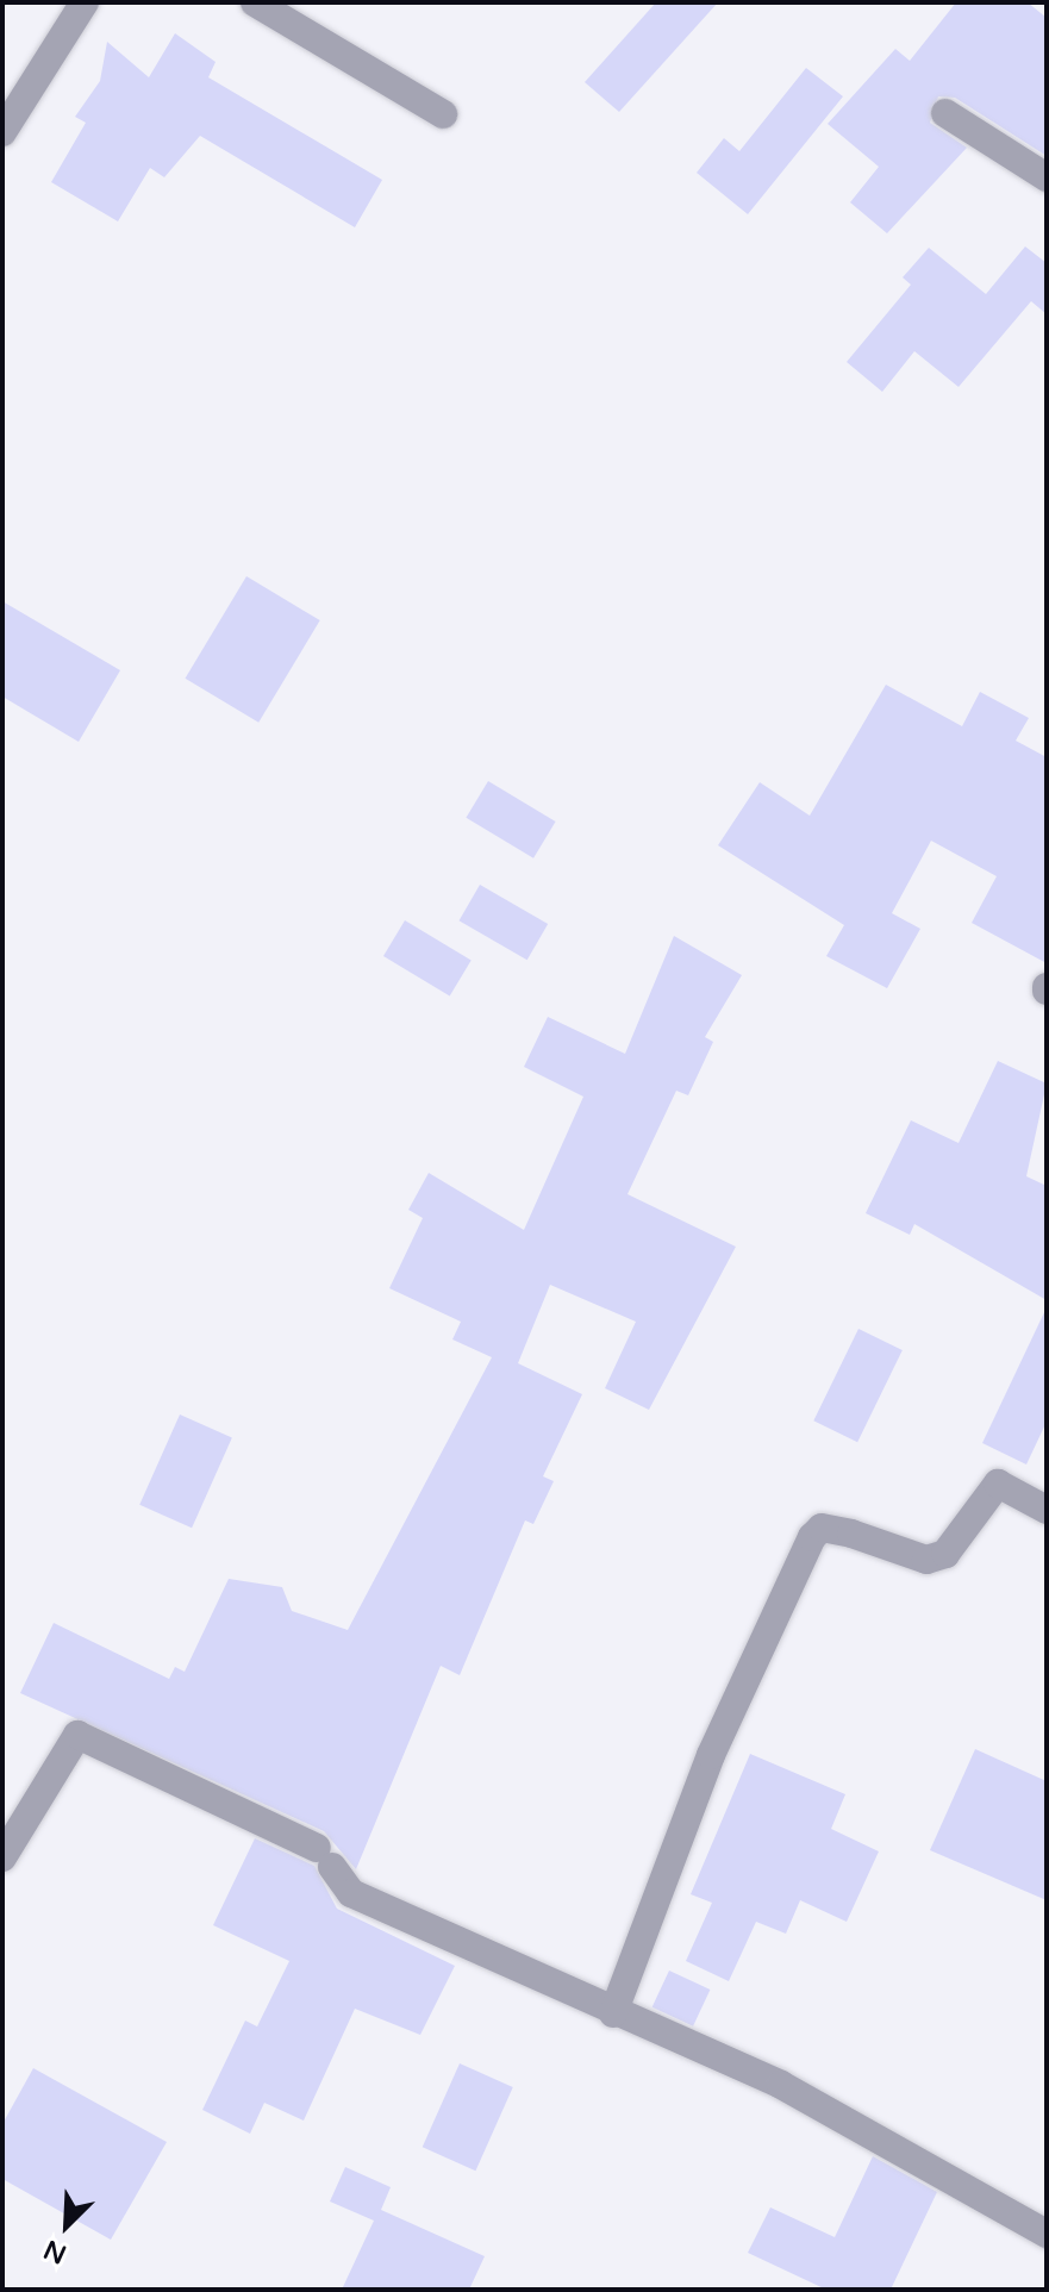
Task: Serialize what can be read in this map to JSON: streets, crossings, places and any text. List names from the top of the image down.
{
  "north": "bottom left"
}
